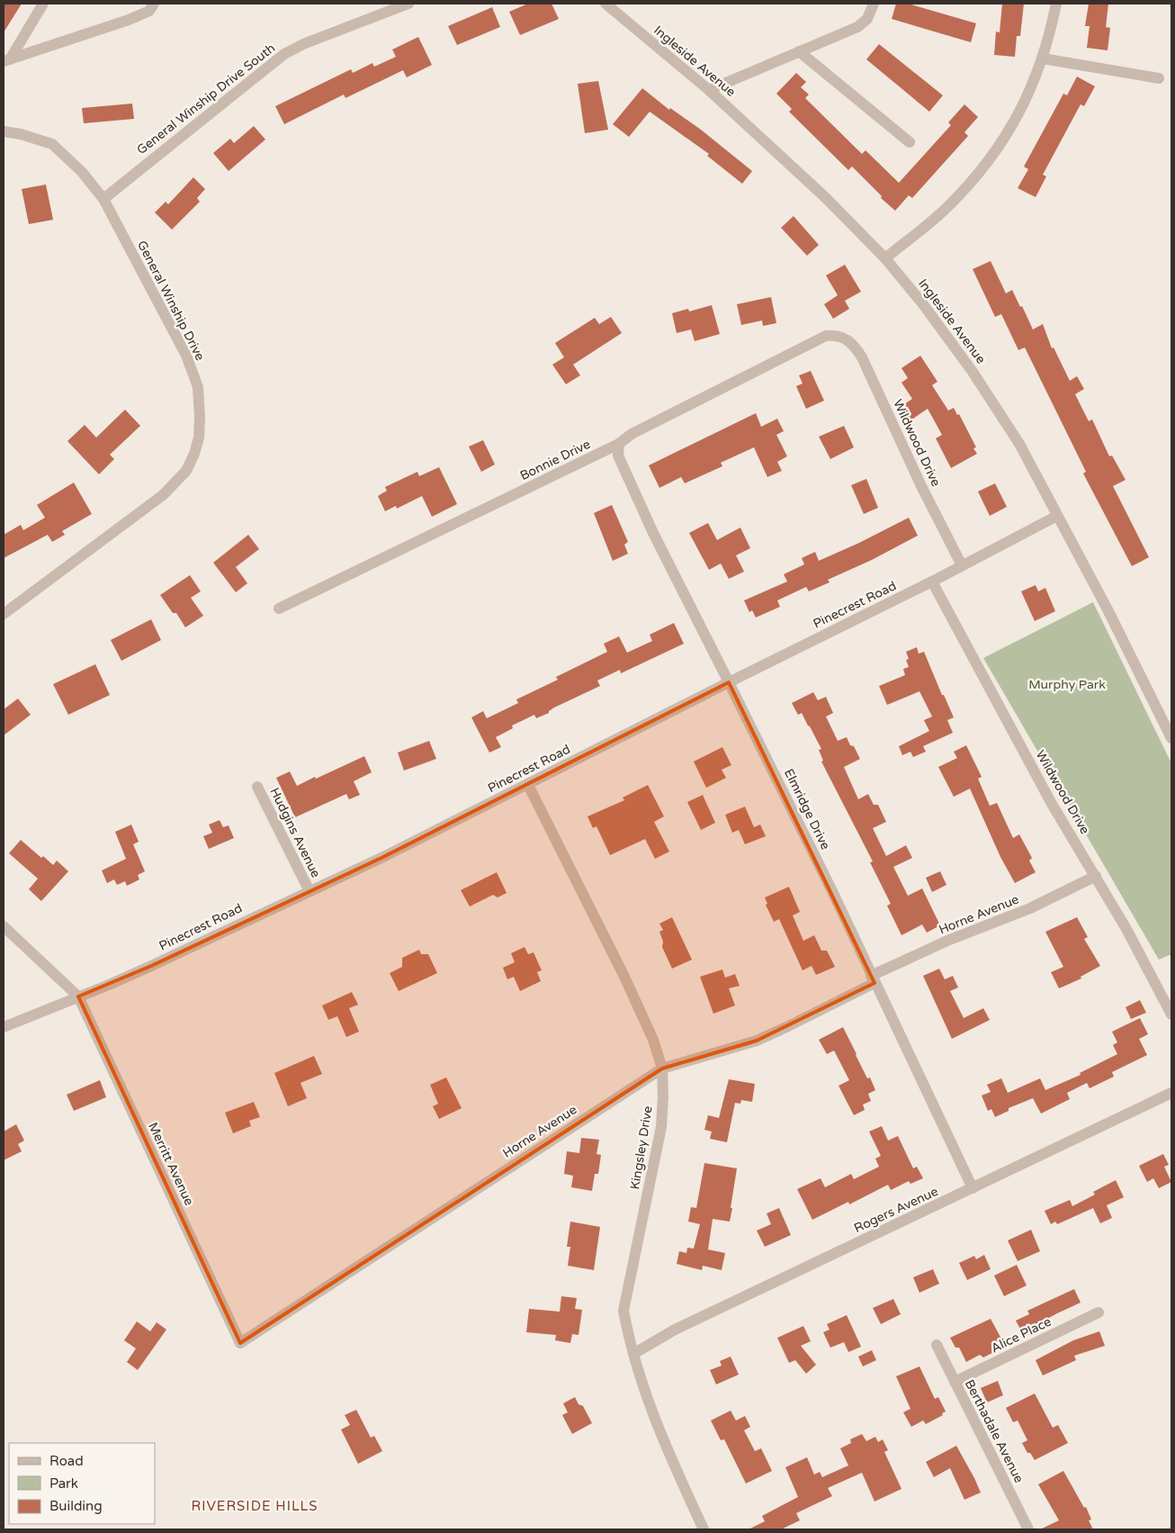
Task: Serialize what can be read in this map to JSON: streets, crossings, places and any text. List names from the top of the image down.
{
  "streets": {
    "street": [
      "Ingleside Avenue",
      "General Winship Drive South",
      "General Winship Drive",
      "Wildwood Drive",
      "Bonnie Drive",
      "Pinecrest Road",
      "Elmridge Drive",
      "Hudgins Avenue",
      "Horne Avenue",
      "Kingsley Drive",
      "Merritt Avenue",
      "Rogers Avenue",
      "Alice Place",
      "Berthadale Avenue"
    ]
  },
  "crossings": [
    ["Ingleside Avenue", "Pinecrest Road"],
    ["General Winship Drive South", "General Winship Drive"],
    ["Wildwood Drive", "Bonnie Drive"],
    ["Wildwood Drive", "Pinecrest Road"],
    ["Wildwood Drive", "Horne Avenue"],
    ["Bonnie Drive", "Elmridge Drive"],
    ["Pinecrest Road", "Elmridge Drive"],
    ["Pinecrest Road", "Hudgins Avenue"],
    ["Pinecrest Road", "Kingsley Drive"],
    ["Pinecrest Road", "Merritt Avenue"],
    ["Elmridge Drive", "Horne Avenue"],
    ["Elmridge Drive", "Rogers Avenue"],
    ["Horne Avenue", "Kingsley Drive"],
    ["Horne Avenue", "Merritt Avenue"],
    ["Kingsley Drive", "Rogers Avenue"],
    ["Alice Place", "Berthadale Avenue"]
  ],
  "districts": ["RIVERSIDE HILLS"],
  "parks": ["Murphy Park"],
  "legend": ["Road", "Park", "Building"]
}
